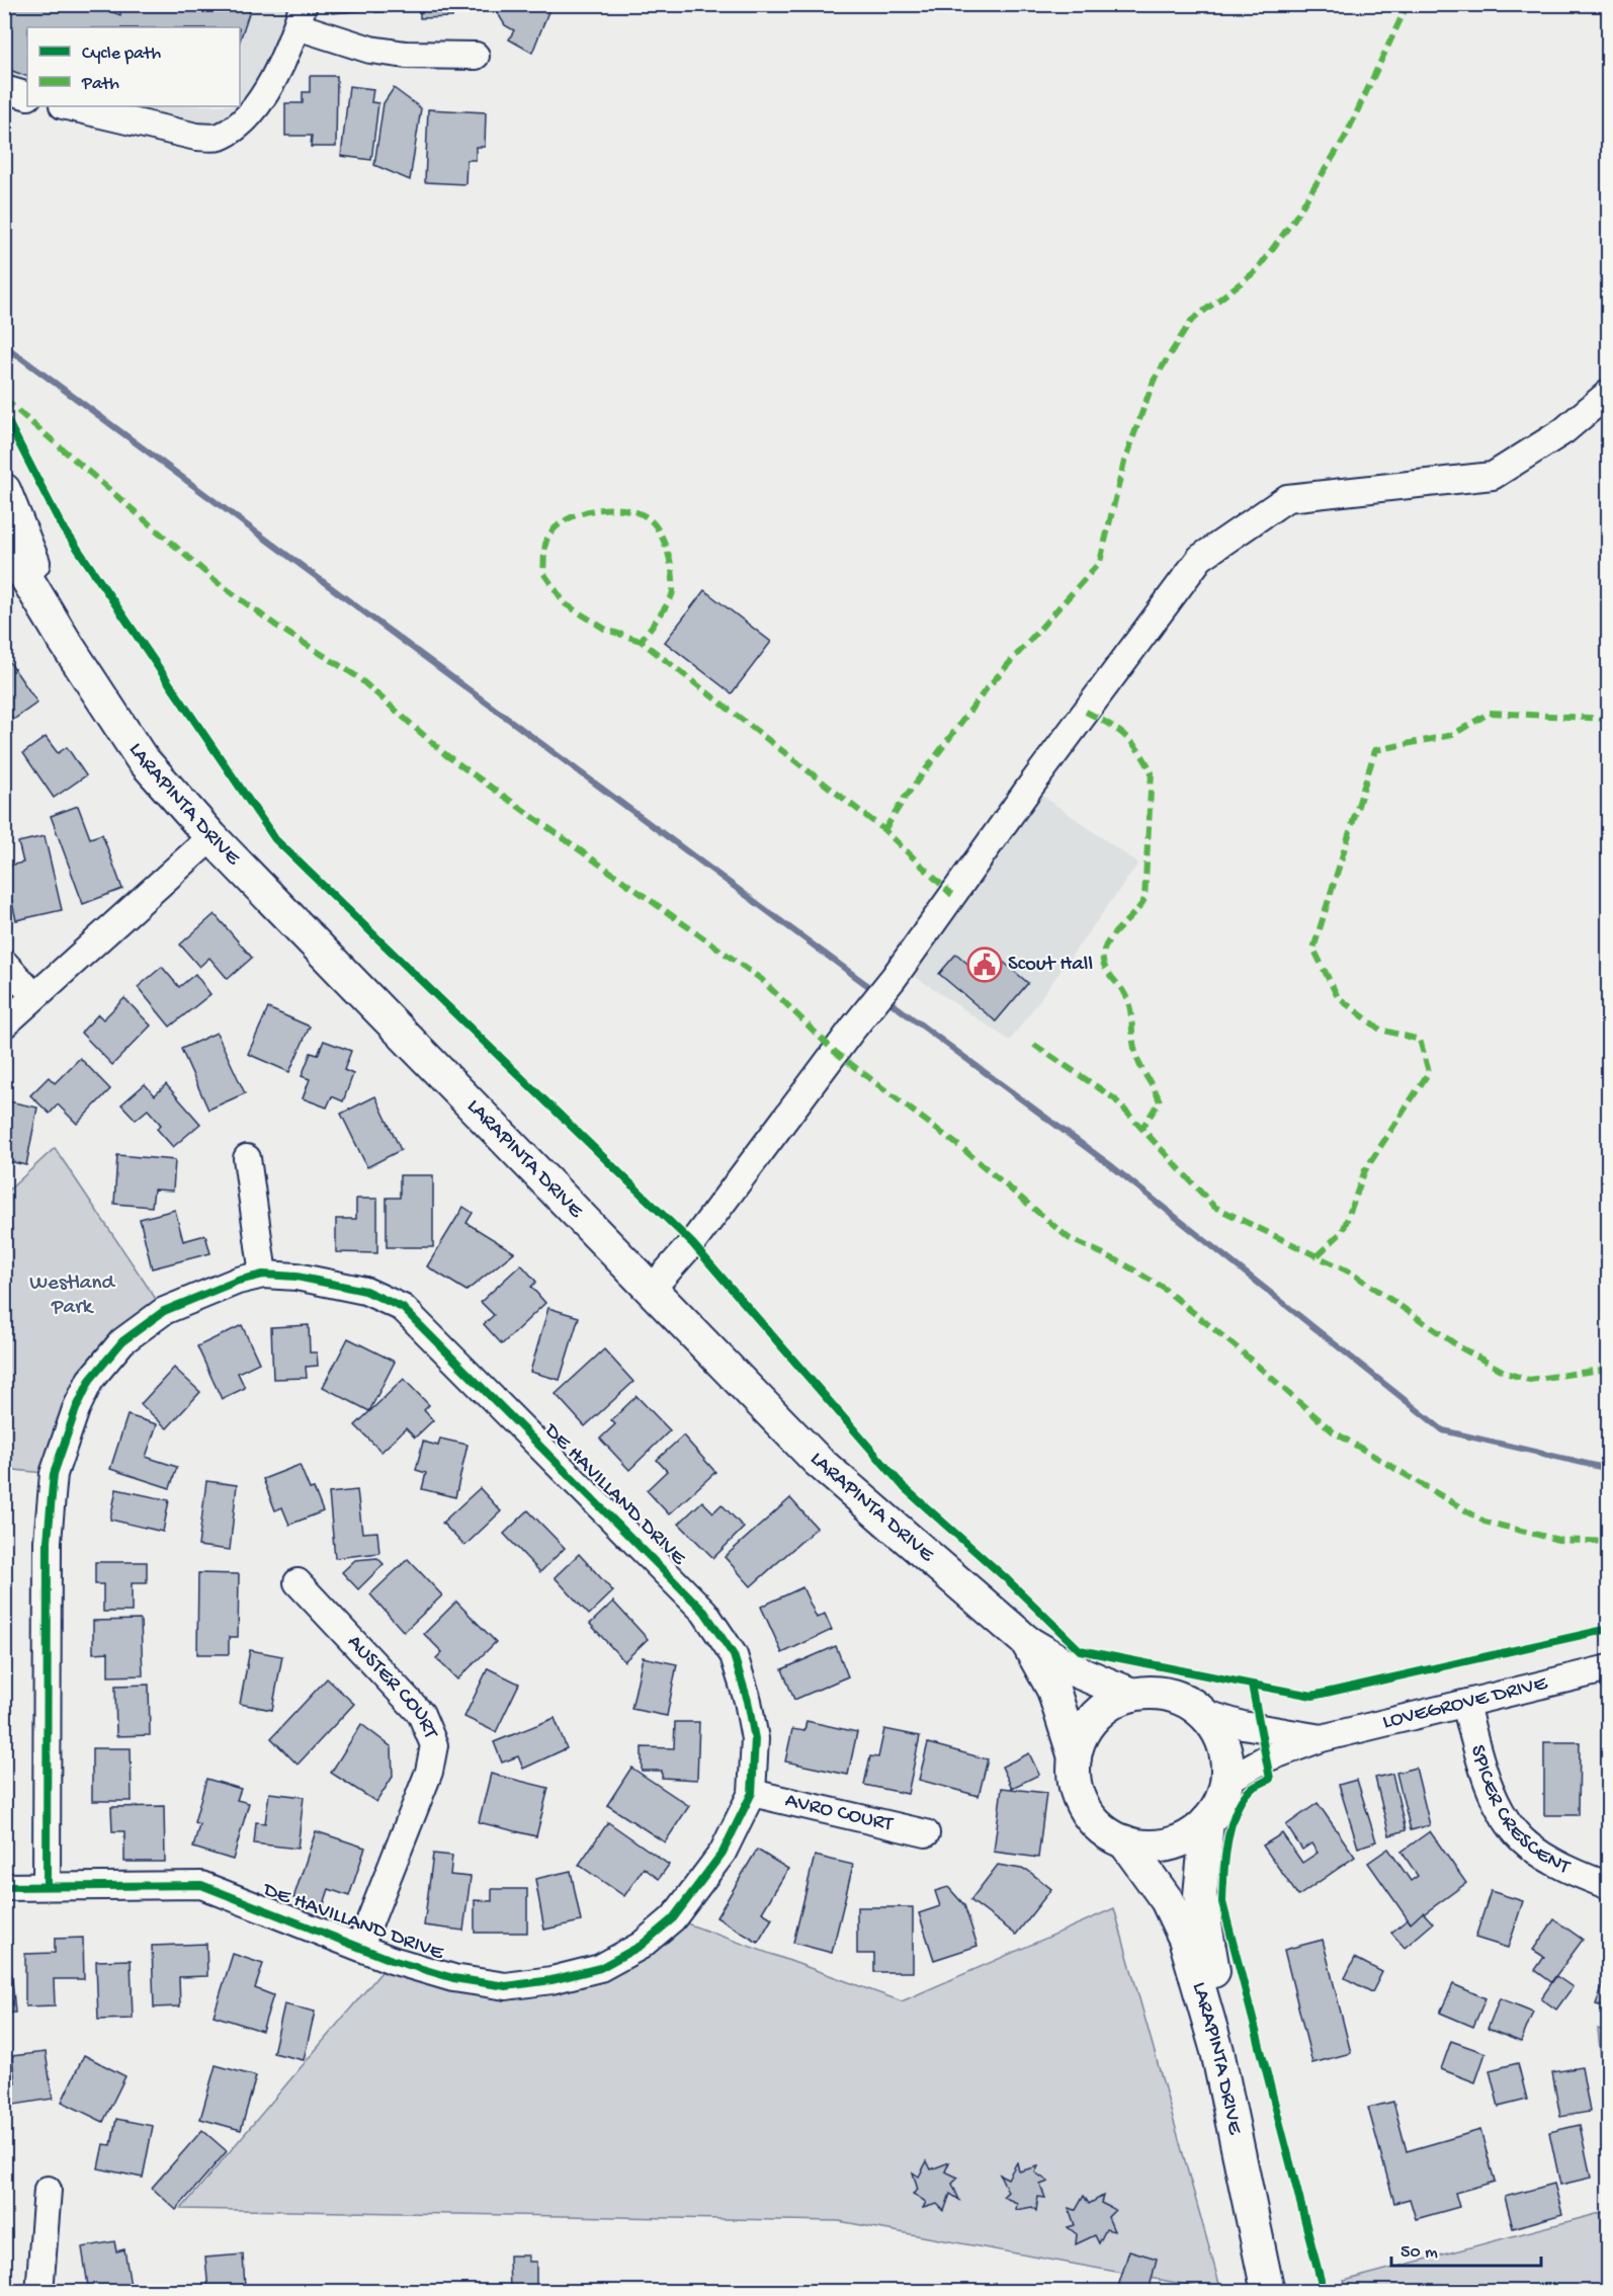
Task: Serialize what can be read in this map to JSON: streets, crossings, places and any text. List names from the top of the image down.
{
  "streets": {
    "main road": ["LARAPINTA DRIVE"],
    "street": [
      "DE HAVILLAND DRIVE",
      "AUSTER COURT",
      "LOVEGROVE DRIVE",
      "SPICER CRESCENT",
      "AVRO COURT"
    ]
  },
  "crossings": [
    ["LARAPINTA DRIVE", "LOVEGROVE DRIVE"],
    ["DE HAVILLAND DRIVE", "AUSTER COURT"],
    ["DE HAVILLAND DRIVE", "AVRO COURT"],
    ["LOVEGROVE DRIVE", "SPICER CRESCENT"]
  ],
  "parks": ["Westland Park"],
  "places": {
    "public building": ["Scout Hall"]
  },
  "legend": ["Cycle path", "Path"],
  "scale_bar": "50 m"
}
